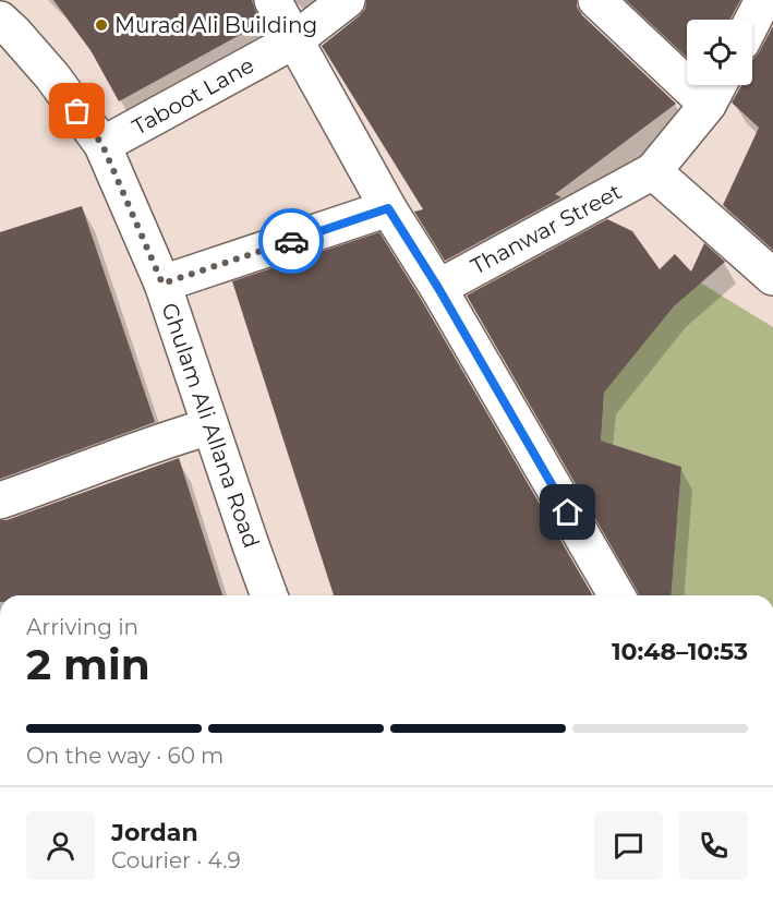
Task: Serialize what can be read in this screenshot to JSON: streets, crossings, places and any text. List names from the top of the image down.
{
  "streets": {
    "street": ["Taboot Lane", "Thanwar Street", "Ghulam Ali Allana Road"]
  },
  "crossings": [
    ["Taboot Lane", "Ghulam Ali Allana Road"]
  ],
  "places": ["Murad Ali Building"],
  "page": {
    "heading": ["2 min", "Arriving in", "10:48–10:53"],
    "panel": ["Jordan", "Courier · 4.9"],
    "bar": "On the way · 60 m"
  }
}
